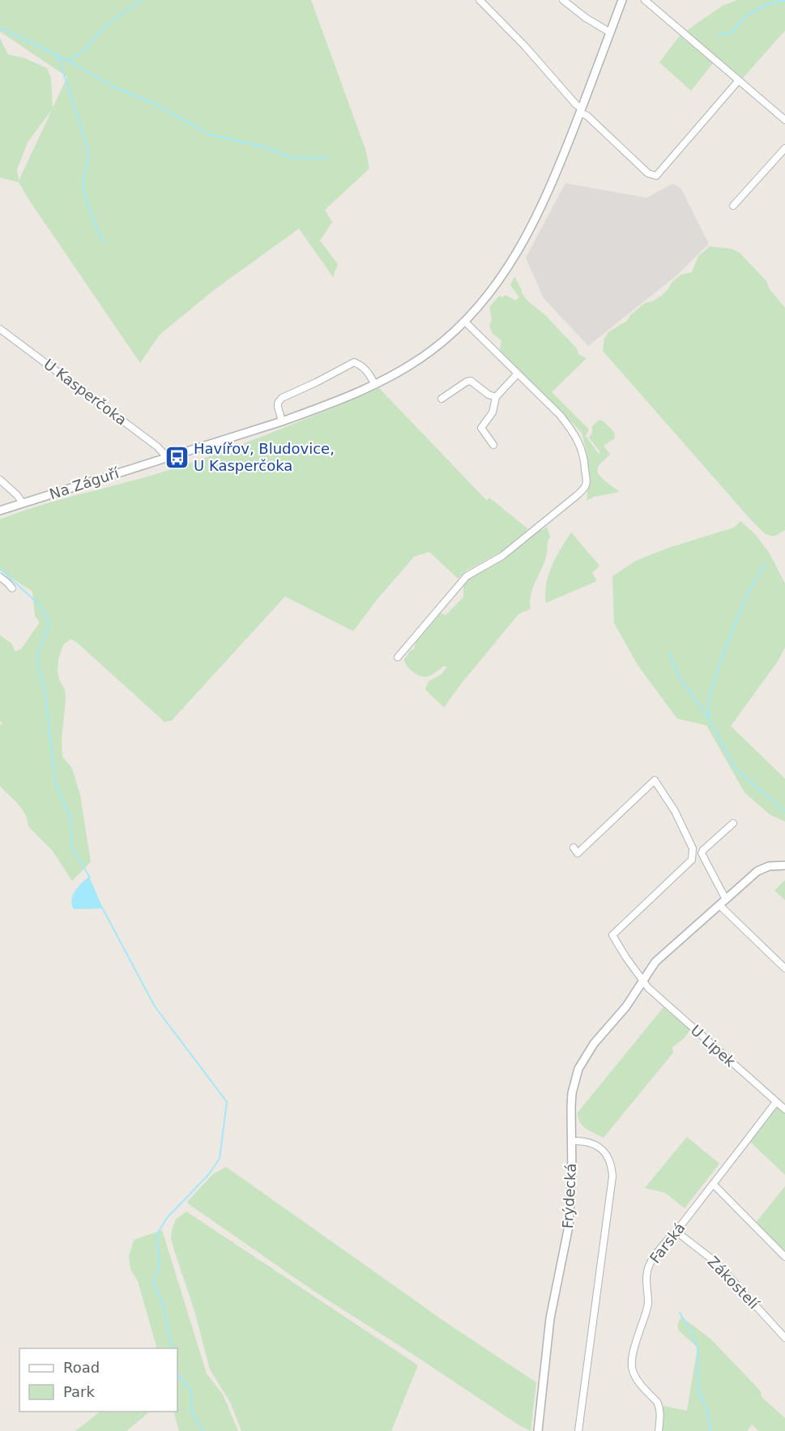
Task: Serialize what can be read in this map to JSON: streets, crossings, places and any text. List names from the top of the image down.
{
  "streets": {
    "street": [
      "U Kasperčoka",
      "Na Záguří",
      "U Lipek",
      "Frýdecká",
      "Farská",
      "Zákostelí"
    ]
  },
  "crossings": [
    ["U Kasperčoka", "Na Záguří"],
    ["U Lipek", "Frýdecká"],
    ["U Lipek", "Farská"],
    ["Farská", "Zákostelí"]
  ],
  "places": {
    "bus stop": ["Havířov, Bludovice, U Kasperčoka"]
  },
  "legend": ["Road", "Park"]
}
